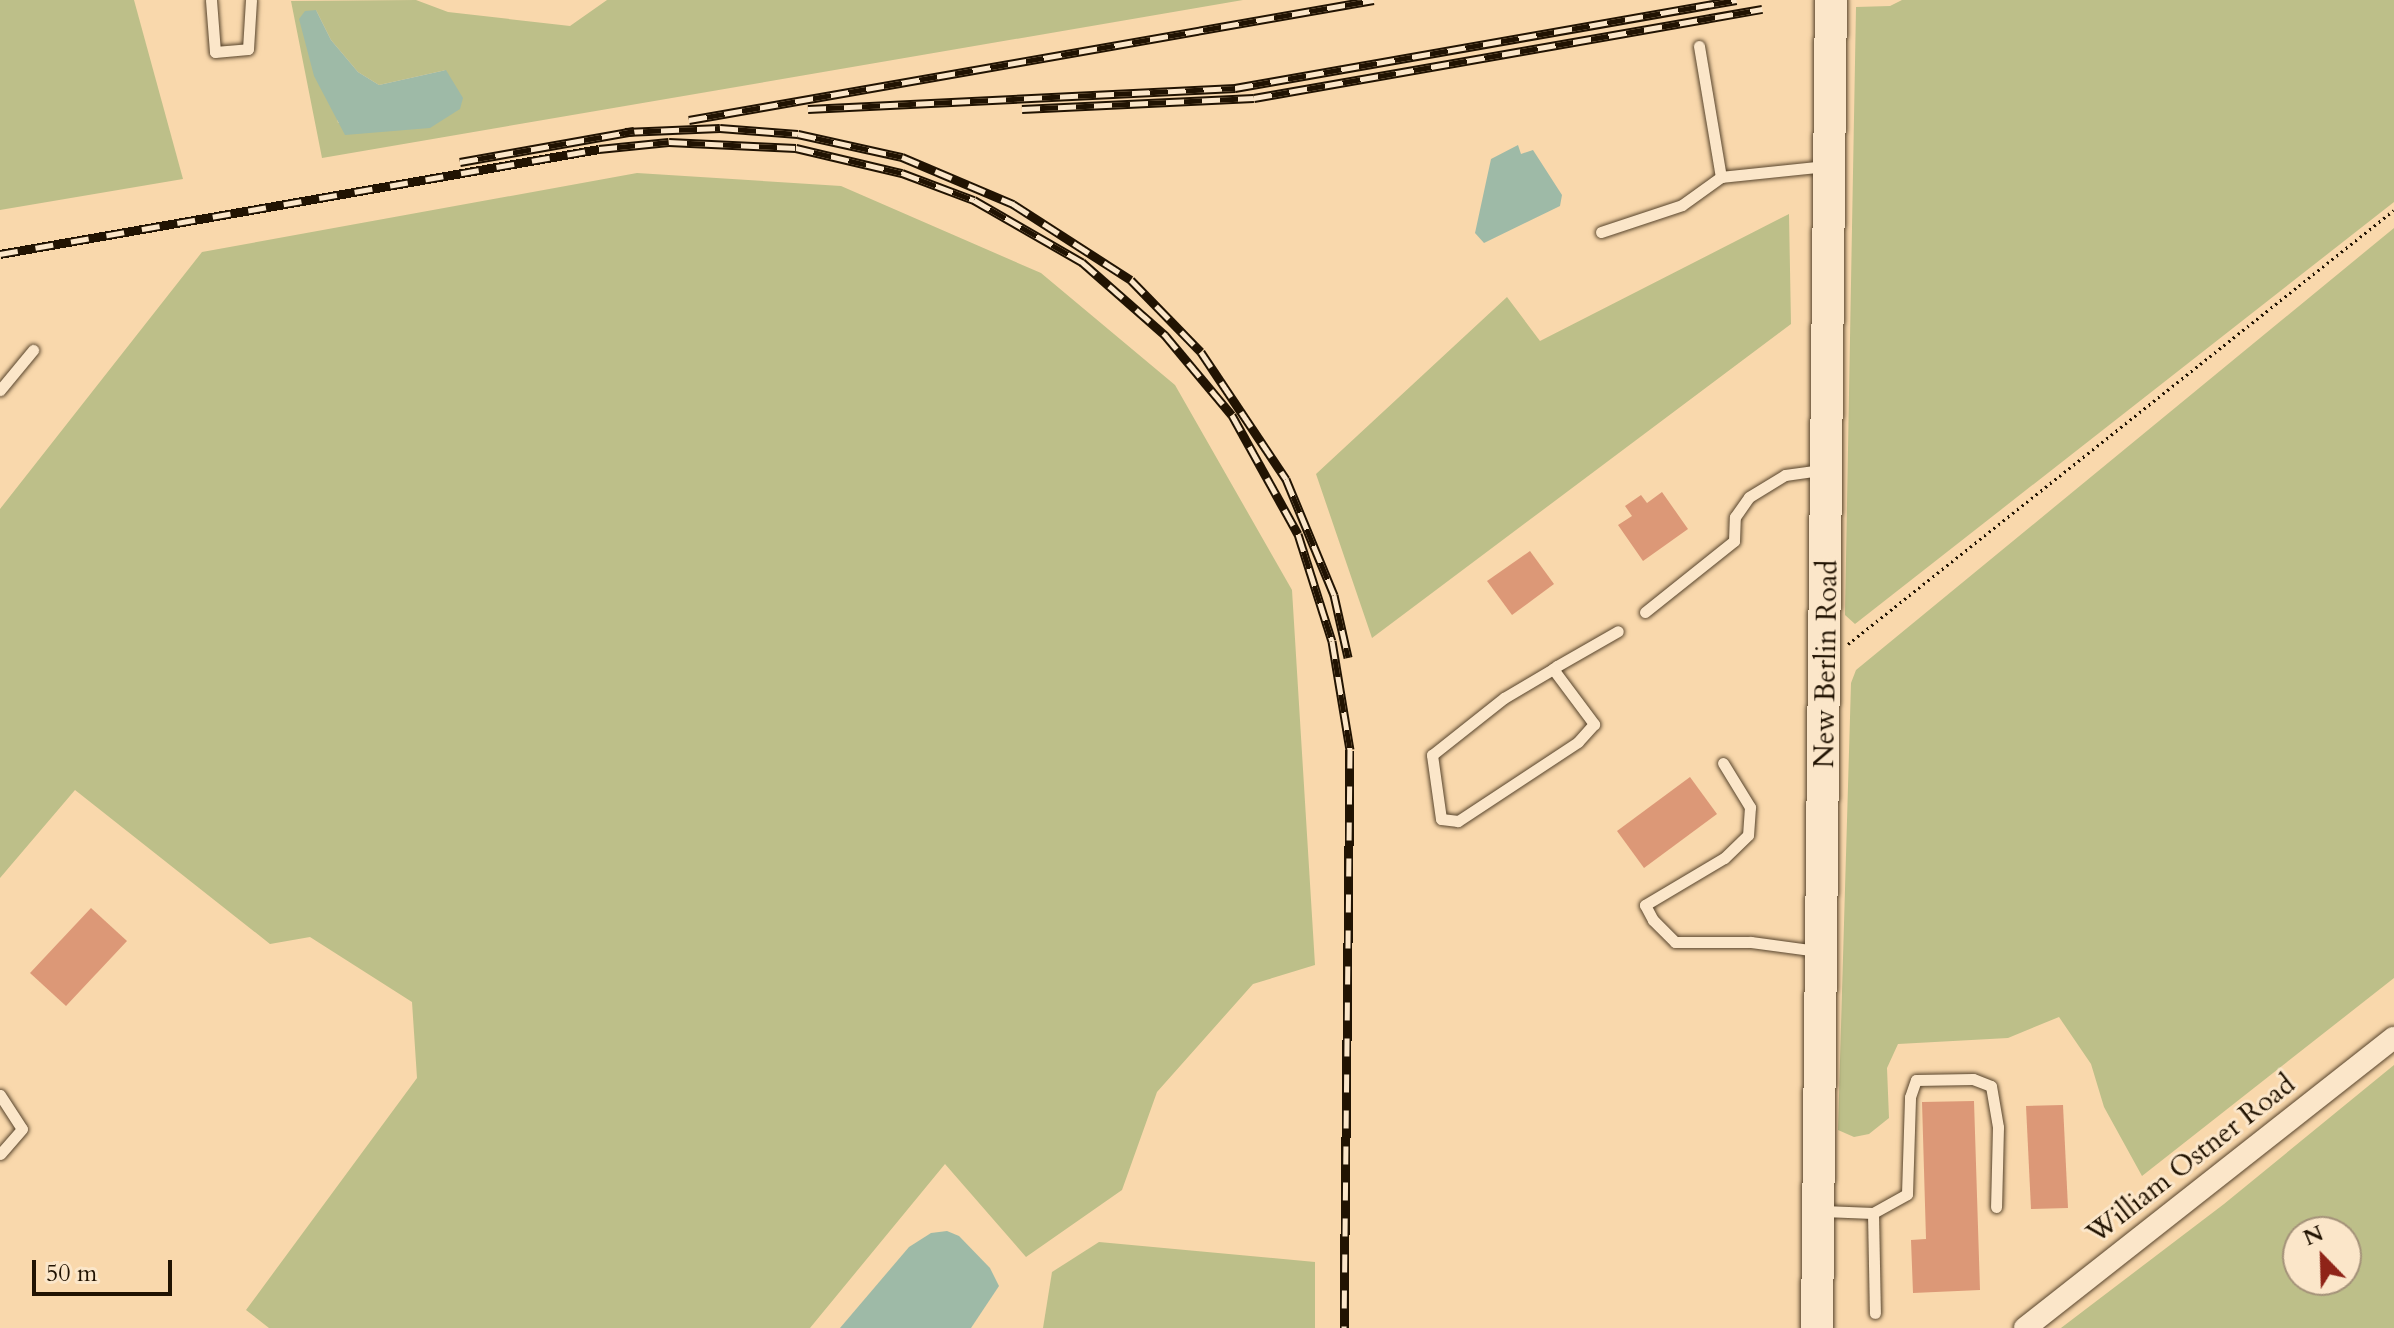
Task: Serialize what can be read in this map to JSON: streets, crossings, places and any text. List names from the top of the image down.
{
  "streets": {
    "street": ["New Berlin Road", "William Ostner Road"]
  },
  "scale_bar": "50 m",
  "north": "top left"
}
